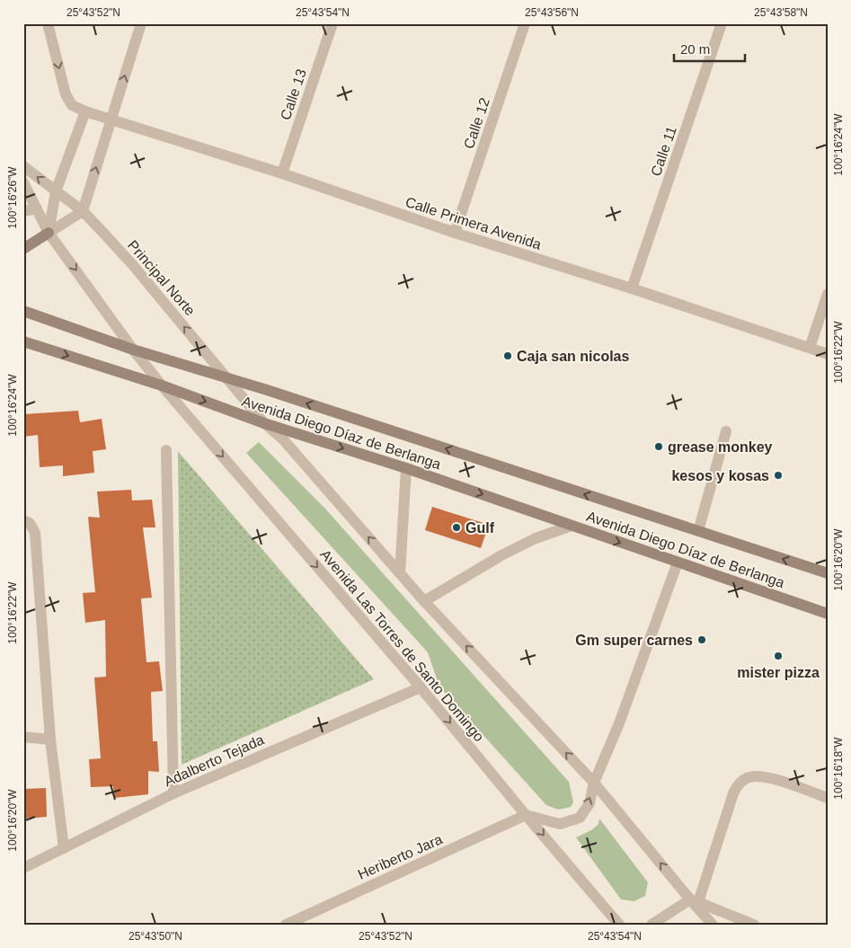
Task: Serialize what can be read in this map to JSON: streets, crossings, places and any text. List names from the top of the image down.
{
  "streets": {
    "main road": ["Avenida Diego Díaz de Berlanga"],
    "street": [
      "Calle 13",
      "Calle 12",
      "Calle 11",
      "Calle Primera Avenida",
      "Principal Norte",
      "Avenida Las Torres de Santo Domingo",
      "Adalberto Tejada",
      "Heriberto Jara"
    ]
  },
  "crossings": [
    ["Calle 13", "Calle Primera Avenida"],
    ["Calle 12", "Calle Primera Avenida"],
    ["Calle 11", "Calle Primera Avenida"],
    ["Principal Norte", "Avenida Diego Díaz de Berlanga"],
    ["Avenida Diego Díaz de Berlanga", "Avenida Las Torres de Santo Domingo"],
    ["Avenida Las Torres de Santo Domingo", "Adalberto Tejada"],
    ["Avenida Las Torres de Santo Domingo", "Heriberto Jara"]
  ],
  "places": [
    "Caja san nicolas",
    "grease monkey",
    "kesos y kosas",
    "Gulf",
    "Gm super carnes",
    "mister pizza"
  ],
  "scale_bar": "20 m",
  "coordinates": [
    "25°43'52\"N",
    "25°43'54\"N",
    "25°43'56\"N",
    "25°43'58\"N",
    "100°16'24\"W",
    "100°16'26\"W",
    "100°16'22\"W",
    "100°16'20\"W",
    "100°16'18\"W",
    "25°43'50\"N"
  ]
}
